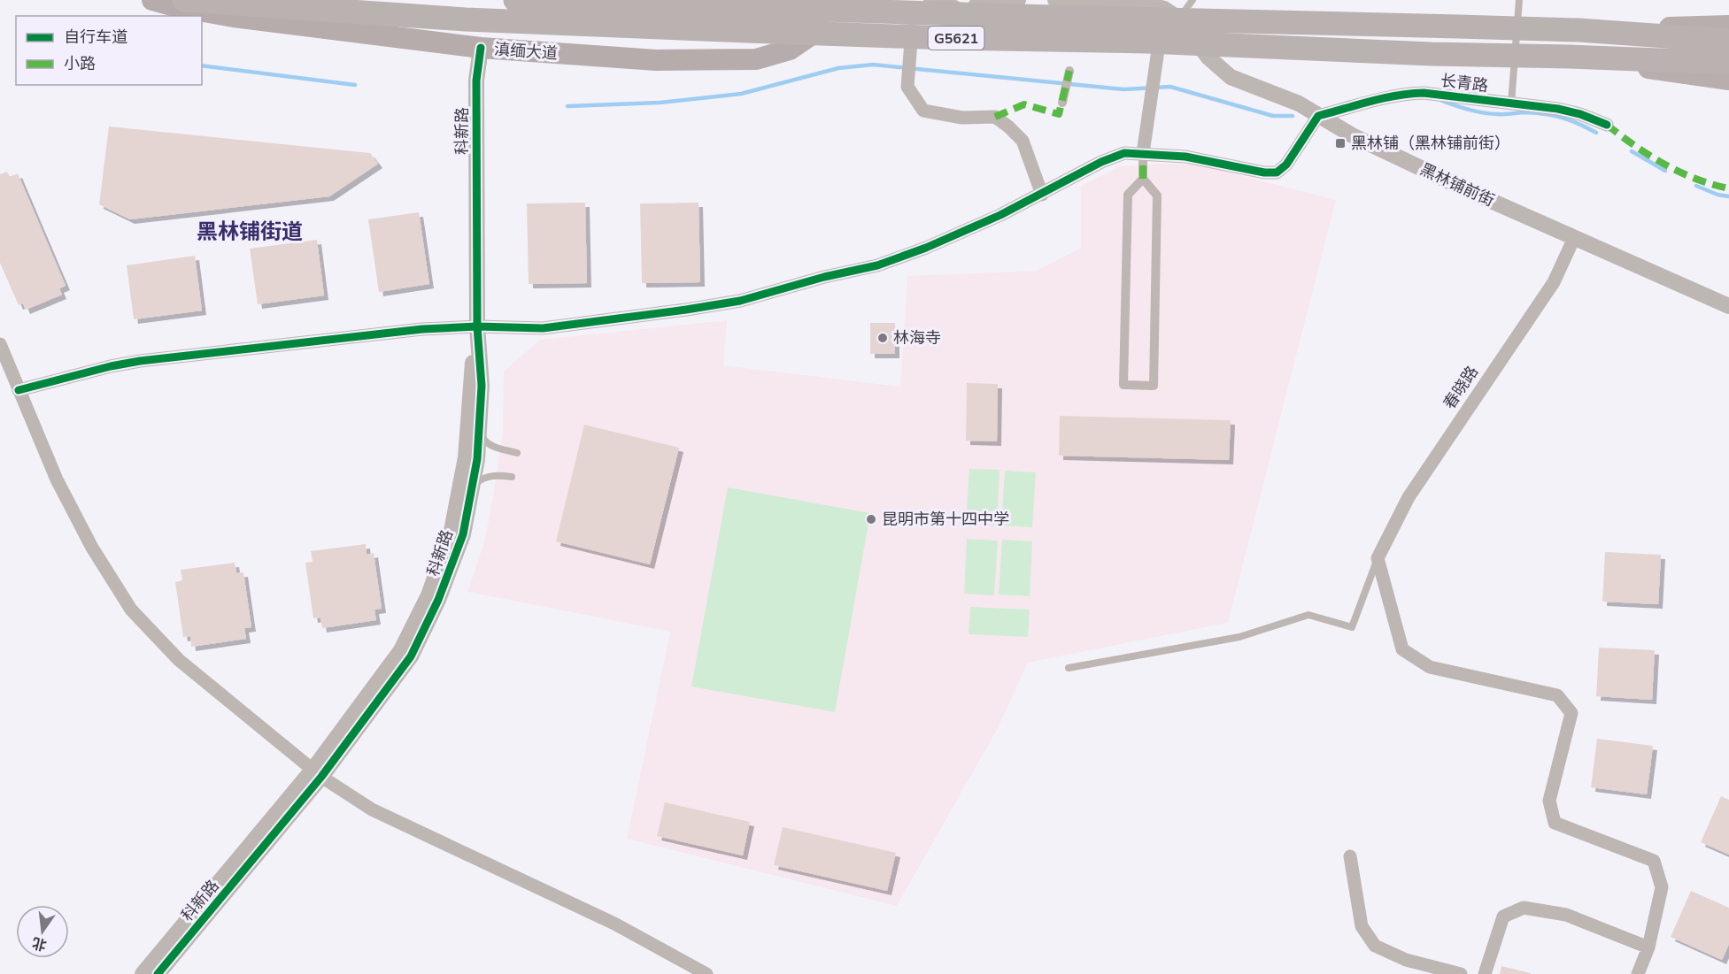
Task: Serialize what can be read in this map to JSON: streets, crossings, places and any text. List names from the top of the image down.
{
  "streets": {
    "highway": ["G5621"],
    "main road": ["滇缅大道"],
    "street": [
      "长青路",
      "科新路",
      "黑林铺前街",
      "春晓路"
    ]
  },
  "crossings": [
    ["滇缅大道", "科新路"],
    ["长青路", "黑林铺前街"],
    ["黑林铺前街", "春晓路"]
  ],
  "districts": ["黑林铺街道"],
  "places": {
    "transit": ["黑林铺（黑林铺前街）"],
    "other": ["林海寺", "昆明市第十四中学"]
  },
  "legend": ["自行车道", "小路"],
  "north": "bottom"
}
